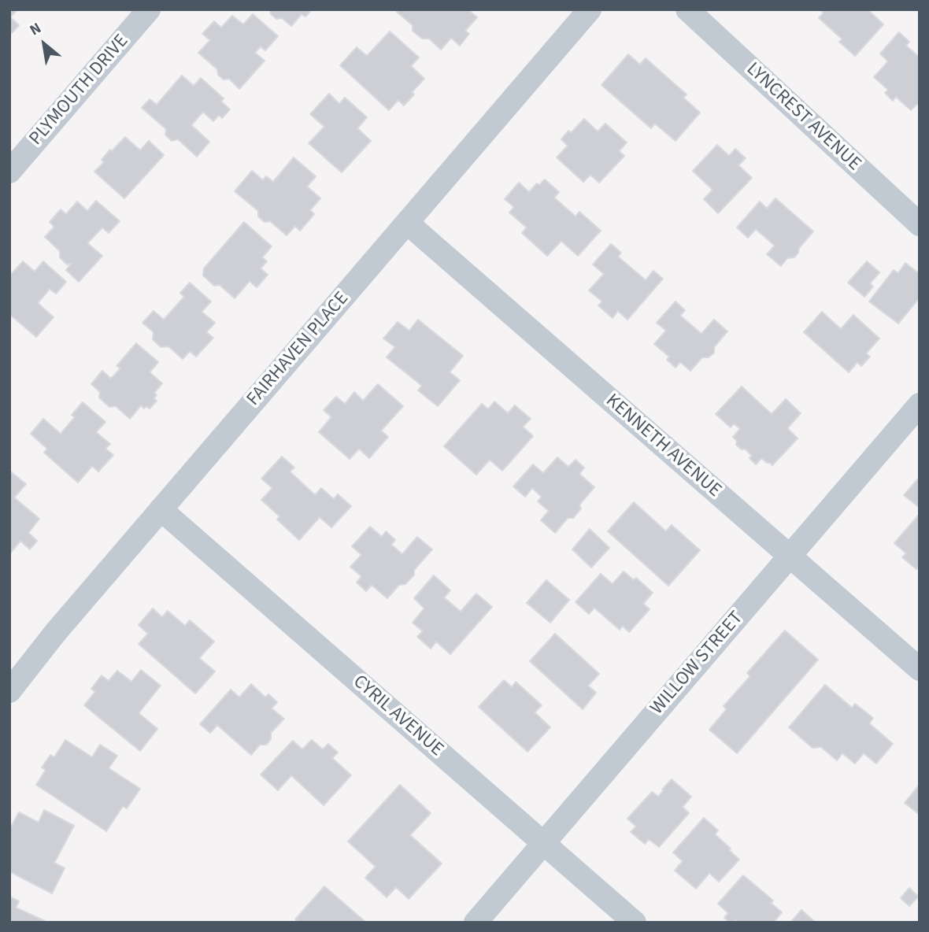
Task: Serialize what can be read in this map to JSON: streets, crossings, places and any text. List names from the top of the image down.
{
  "streets": {
    "street": [
      "PLYMOUTH DRIVE",
      "LYNCREST AVENUE",
      "FAIRHAVEN PLACE",
      "KENNETH AVENUE",
      "WILLOW STREET",
      "CYRIL AVENUE"
    ]
  },
  "crossings": [
    ["FAIRHAVEN PLACE", "KENNETH AVENUE"],
    ["FAIRHAVEN PLACE", "CYRIL AVENUE"],
    ["KENNETH AVENUE", "WILLOW STREET"],
    ["WILLOW STREET", "CYRIL AVENUE"]
  ],
  "north": "top left"
}
